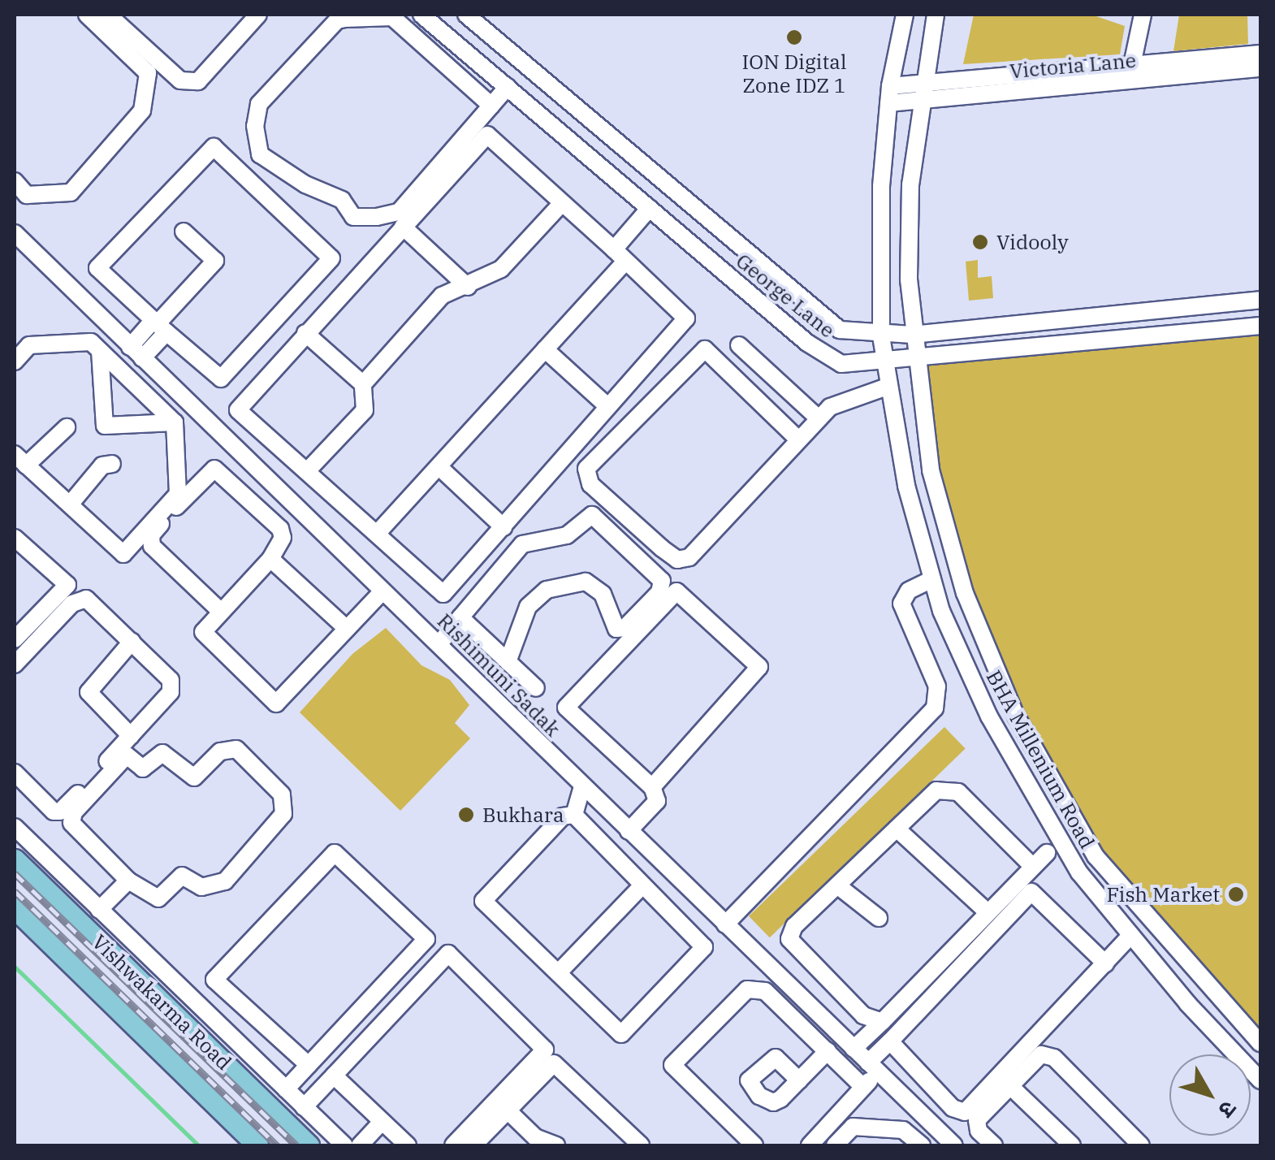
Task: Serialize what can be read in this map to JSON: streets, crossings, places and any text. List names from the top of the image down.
{
  "streets": {
    "main road": ["Vishwakarma Road"],
    "street": [
      "Victoria Lane",
      "George Lane",
      "Rishimuni Sadak",
      "BHA Millenium Road"
    ]
  },
  "crossings": [
    ["Victoria Lane", "BHA Millenium Road"],
    ["George Lane", "BHA Millenium Road"]
  ],
  "places": [
    "ION Digital Zone IDZ 1",
    "Vidooly",
    "Bukhara",
    "Fish Market"
  ],
  "north": "bottom right"
}
